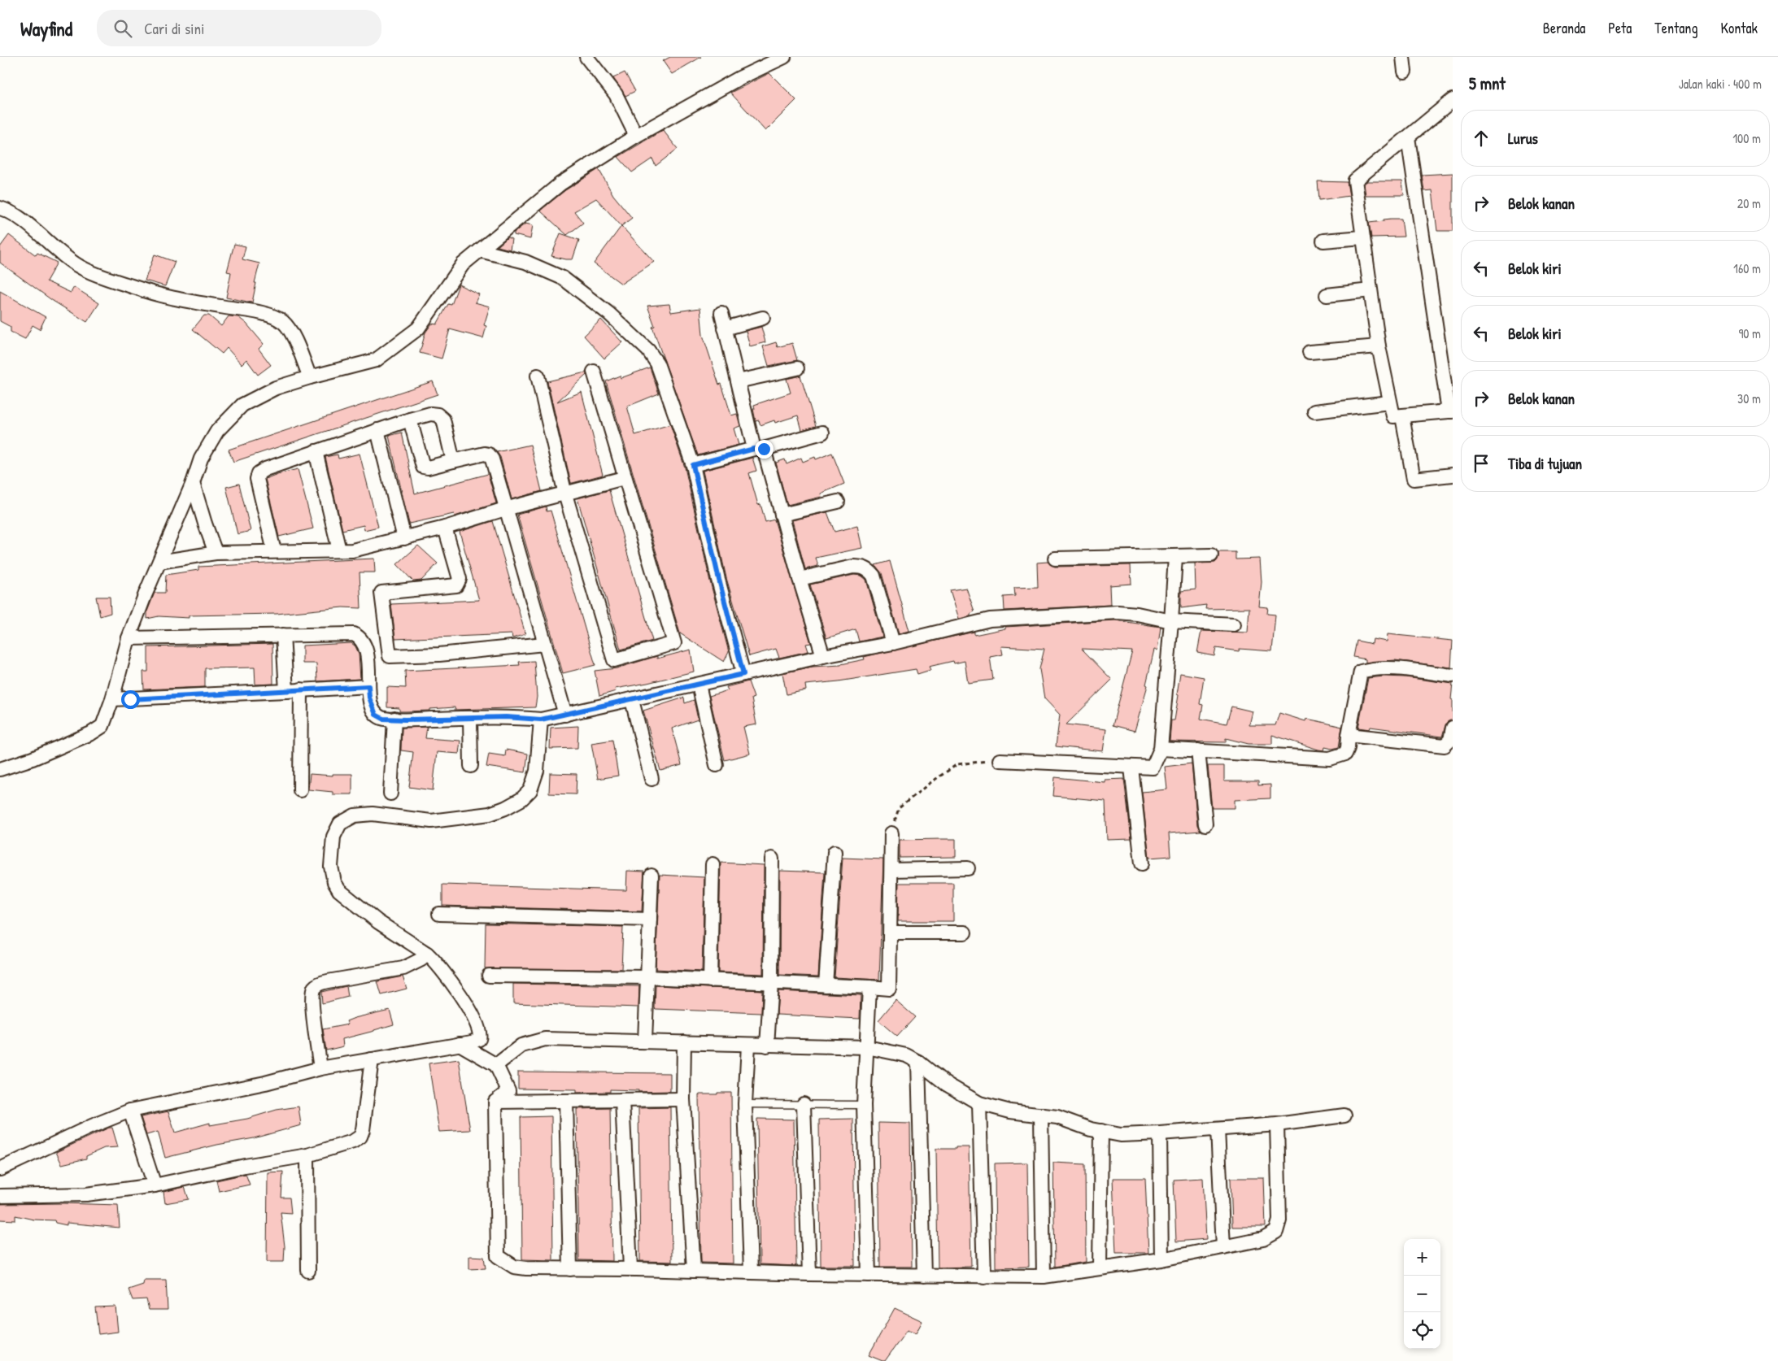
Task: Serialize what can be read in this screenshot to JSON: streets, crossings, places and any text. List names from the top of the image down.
{
  "page": {
    "header": "Wayfind",
    "search": "Cari di sini",
    "nav": [
      "Beranda",
      "Peta",
      "Tentang",
      "Kontak"
    ],
    "heading": ["5 mnt", "Jalan kaki · 400 m"],
    "list": [
      ["Lurus", "100 m"],
      ["Belok kanan", "20 m"],
      ["Belok kiri", "160 m"],
      ["Belok kiri", "90 m"],
      ["Belok kanan", "30 m"],
      "Tiba di tujuan"
    ],
    "map_buttons": ["+", "−"]
  }
}
